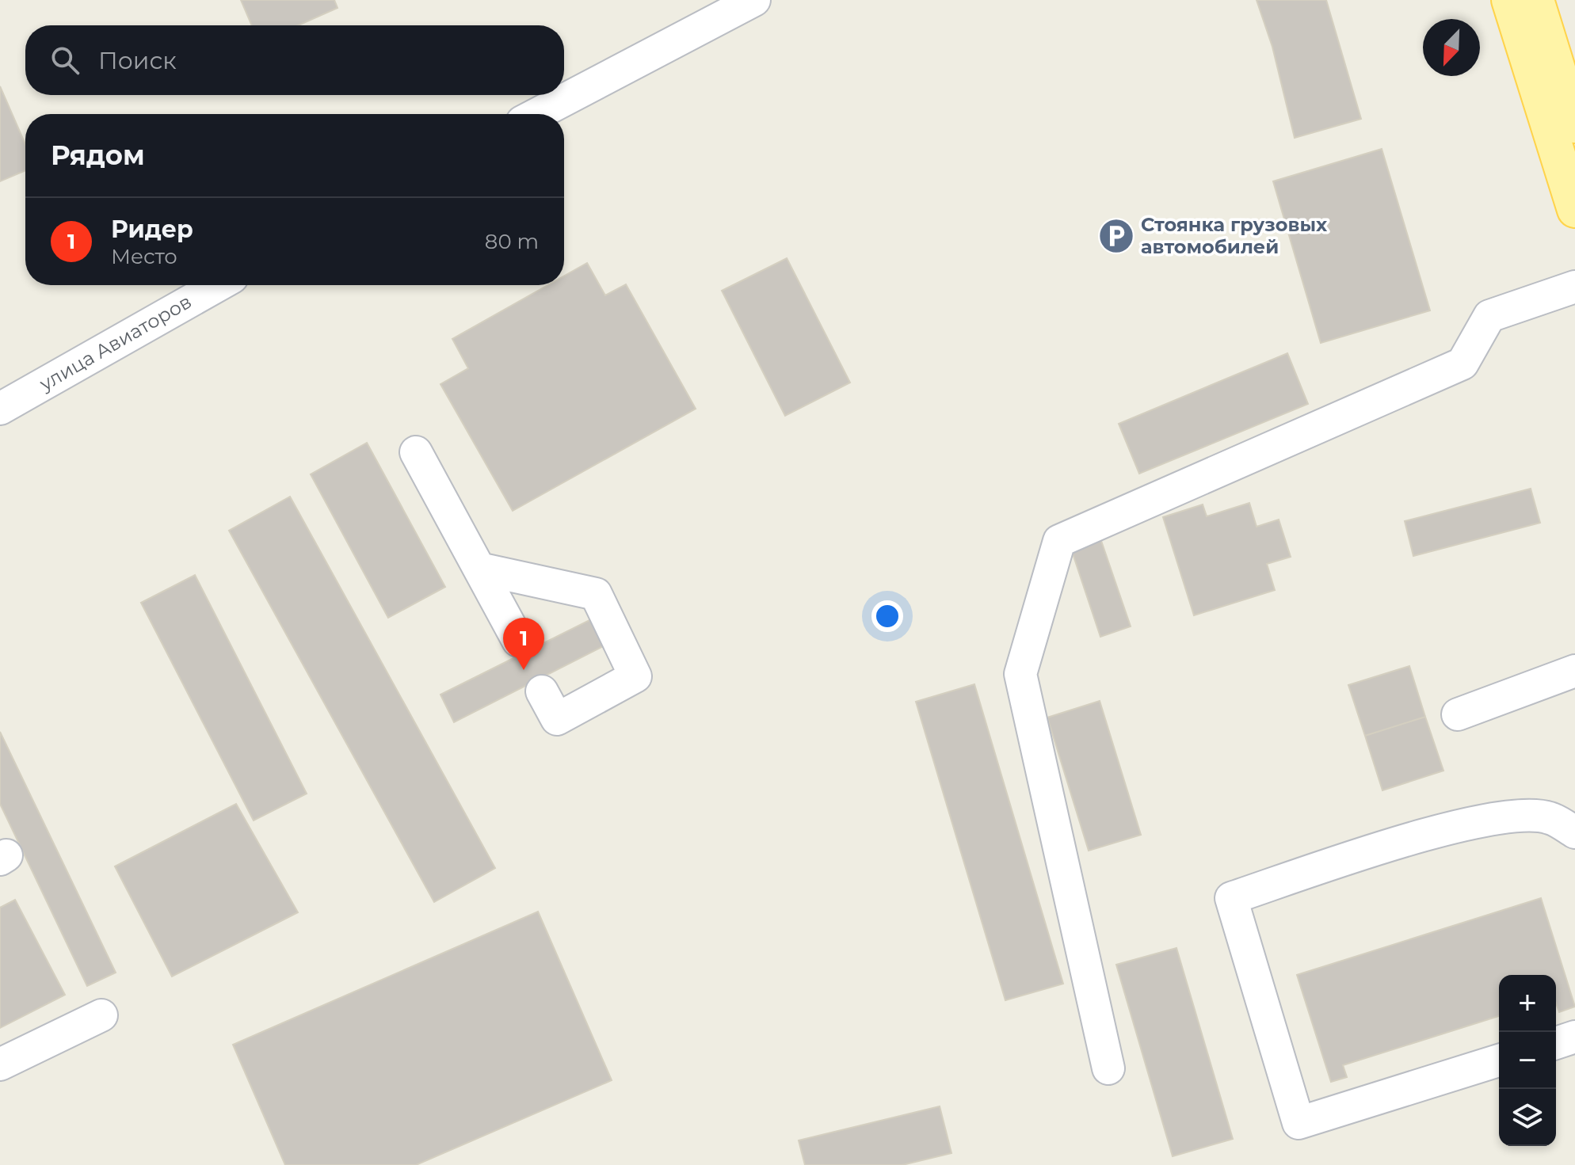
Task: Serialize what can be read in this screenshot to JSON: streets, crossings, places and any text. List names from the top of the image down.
{
  "streets": {
    "street": ["улица Авиаторов"]
  },
  "places": {
    "parking": ["Стоянка грузовых автомобилей"]
  },
  "north": "bottom left",
  "page": {
    "search": "Поиск",
    "heading": "Рядом",
    "list": [
      {
        "mark": "1",
        "name": "Ридер",
        "note": "Место",
        "value": "80 m"
      }
    ],
    "pins": "1",
    "map_buttons": ["+", "−"]
  }
}
